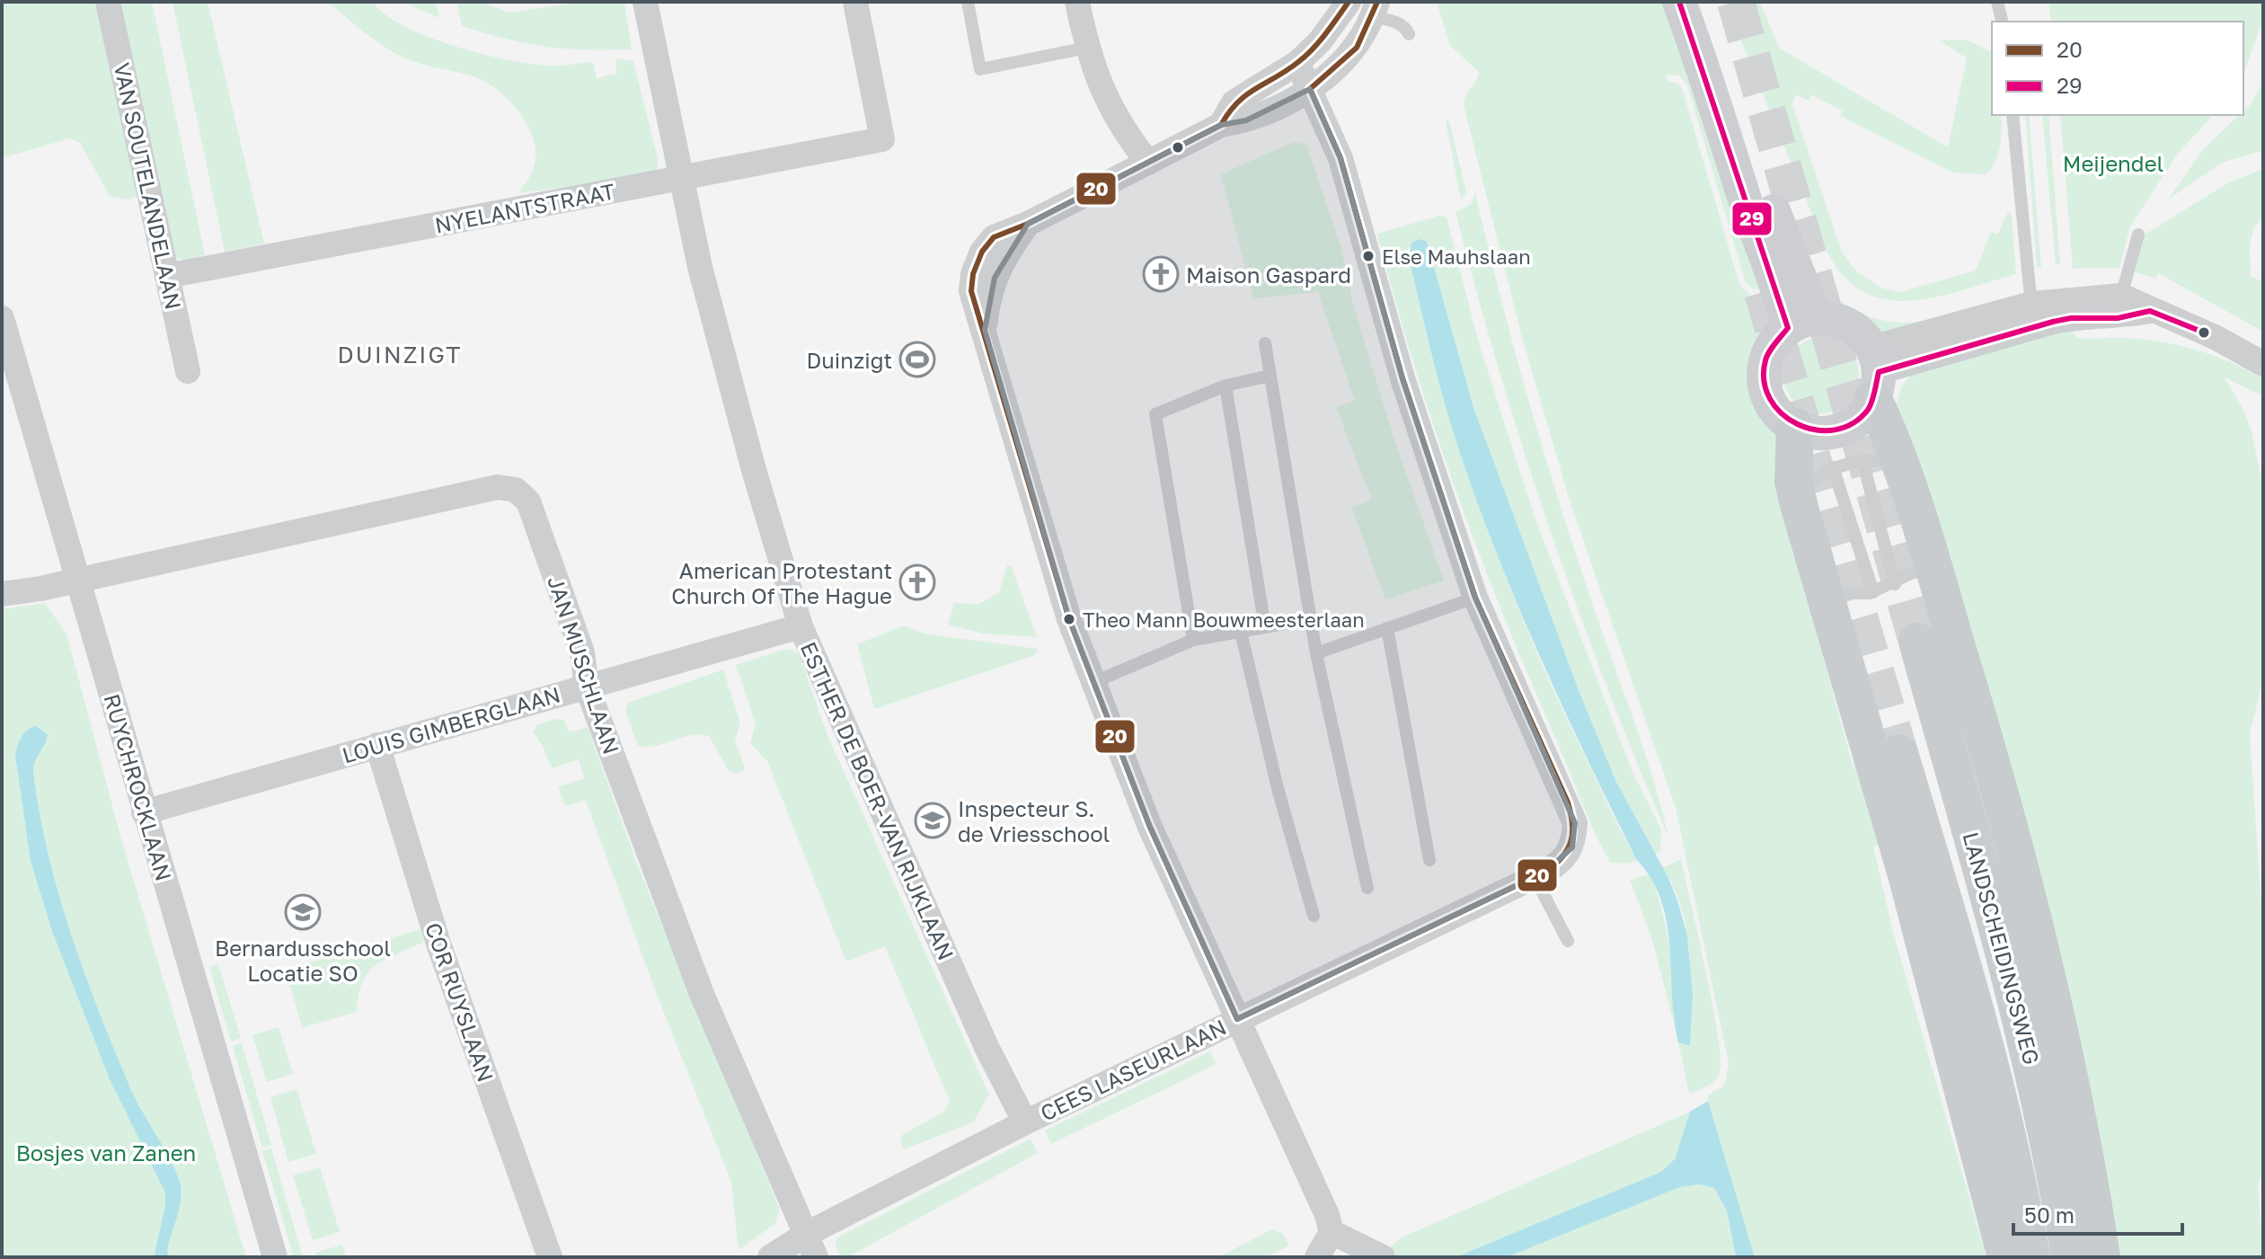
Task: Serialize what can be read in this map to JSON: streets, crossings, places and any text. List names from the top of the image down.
{
  "streets": {
    "main road": ["LANDSCHEIDINGSWEG"],
    "street": [
      "VAN SOUTELANDELAAN",
      "NYELANTSTRAAT",
      "JAN MUSCHLAAN",
      "LOUIS GIMBERGLAAN",
      "RUYCHROCKLAAN",
      "ESTHER DE BOER-VAN RIJKLAAN",
      "COR RUYSLAAN",
      "CEES LASEURLAAN"
    ]
  },
  "crossings": [
    ["VAN SOUTELANDELAAN", "NYELANTSTRAAT"],
    ["NYELANTSTRAAT", "ESTHER DE BOER-VAN RIJKLAAN"],
    ["JAN MUSCHLAAN", "LOUIS GIMBERGLAAN"],
    ["JAN MUSCHLAAN", "RUYCHROCKLAAN"],
    ["JAN MUSCHLAAN", "CEES LASEURLAAN"],
    ["LOUIS GIMBERGLAAN", "RUYCHROCKLAAN"],
    ["LOUIS GIMBERGLAAN", "ESTHER DE BOER-VAN RIJKLAAN"],
    ["LOUIS GIMBERGLAAN", "COR RUYSLAAN"],
    ["ESTHER DE BOER-VAN RIJKLAAN", "CEES LASEURLAAN"]
  ],
  "districts": ["DUINZIGT"],
  "parks": ["Meijendel", "Bosjes van Zanen"],
  "places": {
    "other": ["Else Mauhslaan", "Theo Mann Bouwmeesterlaan"],
    "church": ["Maison Gaspard", "American Protestant Church Of The Hague"],
    "sports": ["Duinzigt"],
    "school or university": ["Inspecteur S. de Vriesschool", "Bernardusschool Locatie SO"]
  },
  "lines": ["transit line 20", "transit line 29"],
  "legend": ["20", "29"],
  "scale_bar": "50 m"
}
